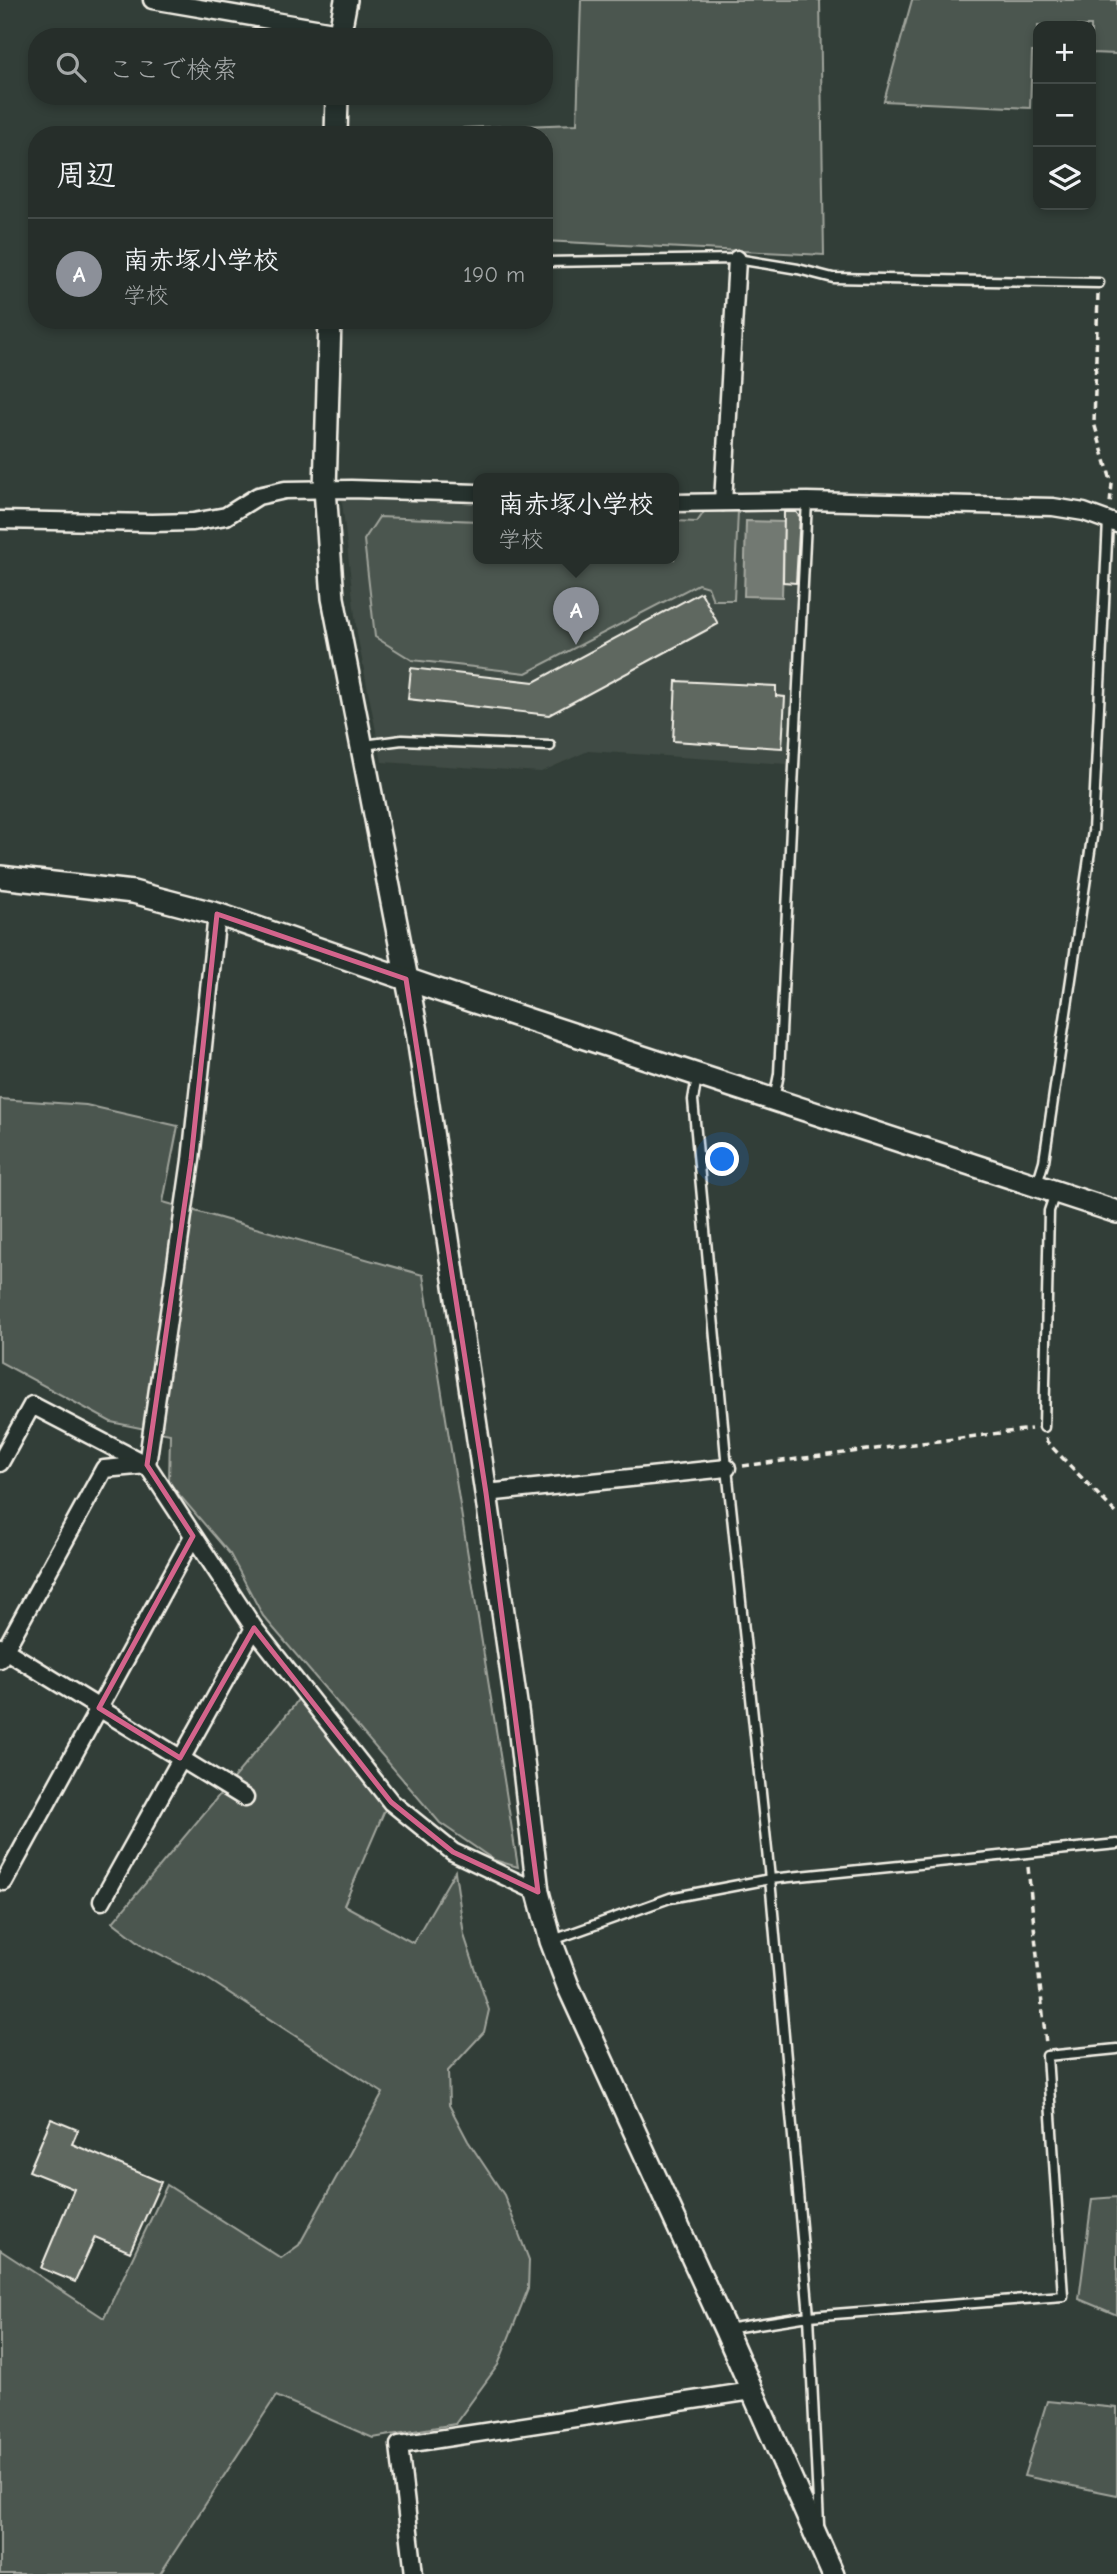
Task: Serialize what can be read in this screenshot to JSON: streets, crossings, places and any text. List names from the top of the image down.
{
  "page": {
    "map_buttons": ["+", "−"],
    "search": "ここで検索",
    "heading": "周辺",
    "list": [
      {
        "mark": "A",
        "name": "南赤塚小学校",
        "note": "学校",
        "value": "190 m"
      }
    ],
    "popup": ["南赤塚小学校", "学校"],
    "pins": "A"
  }
}
